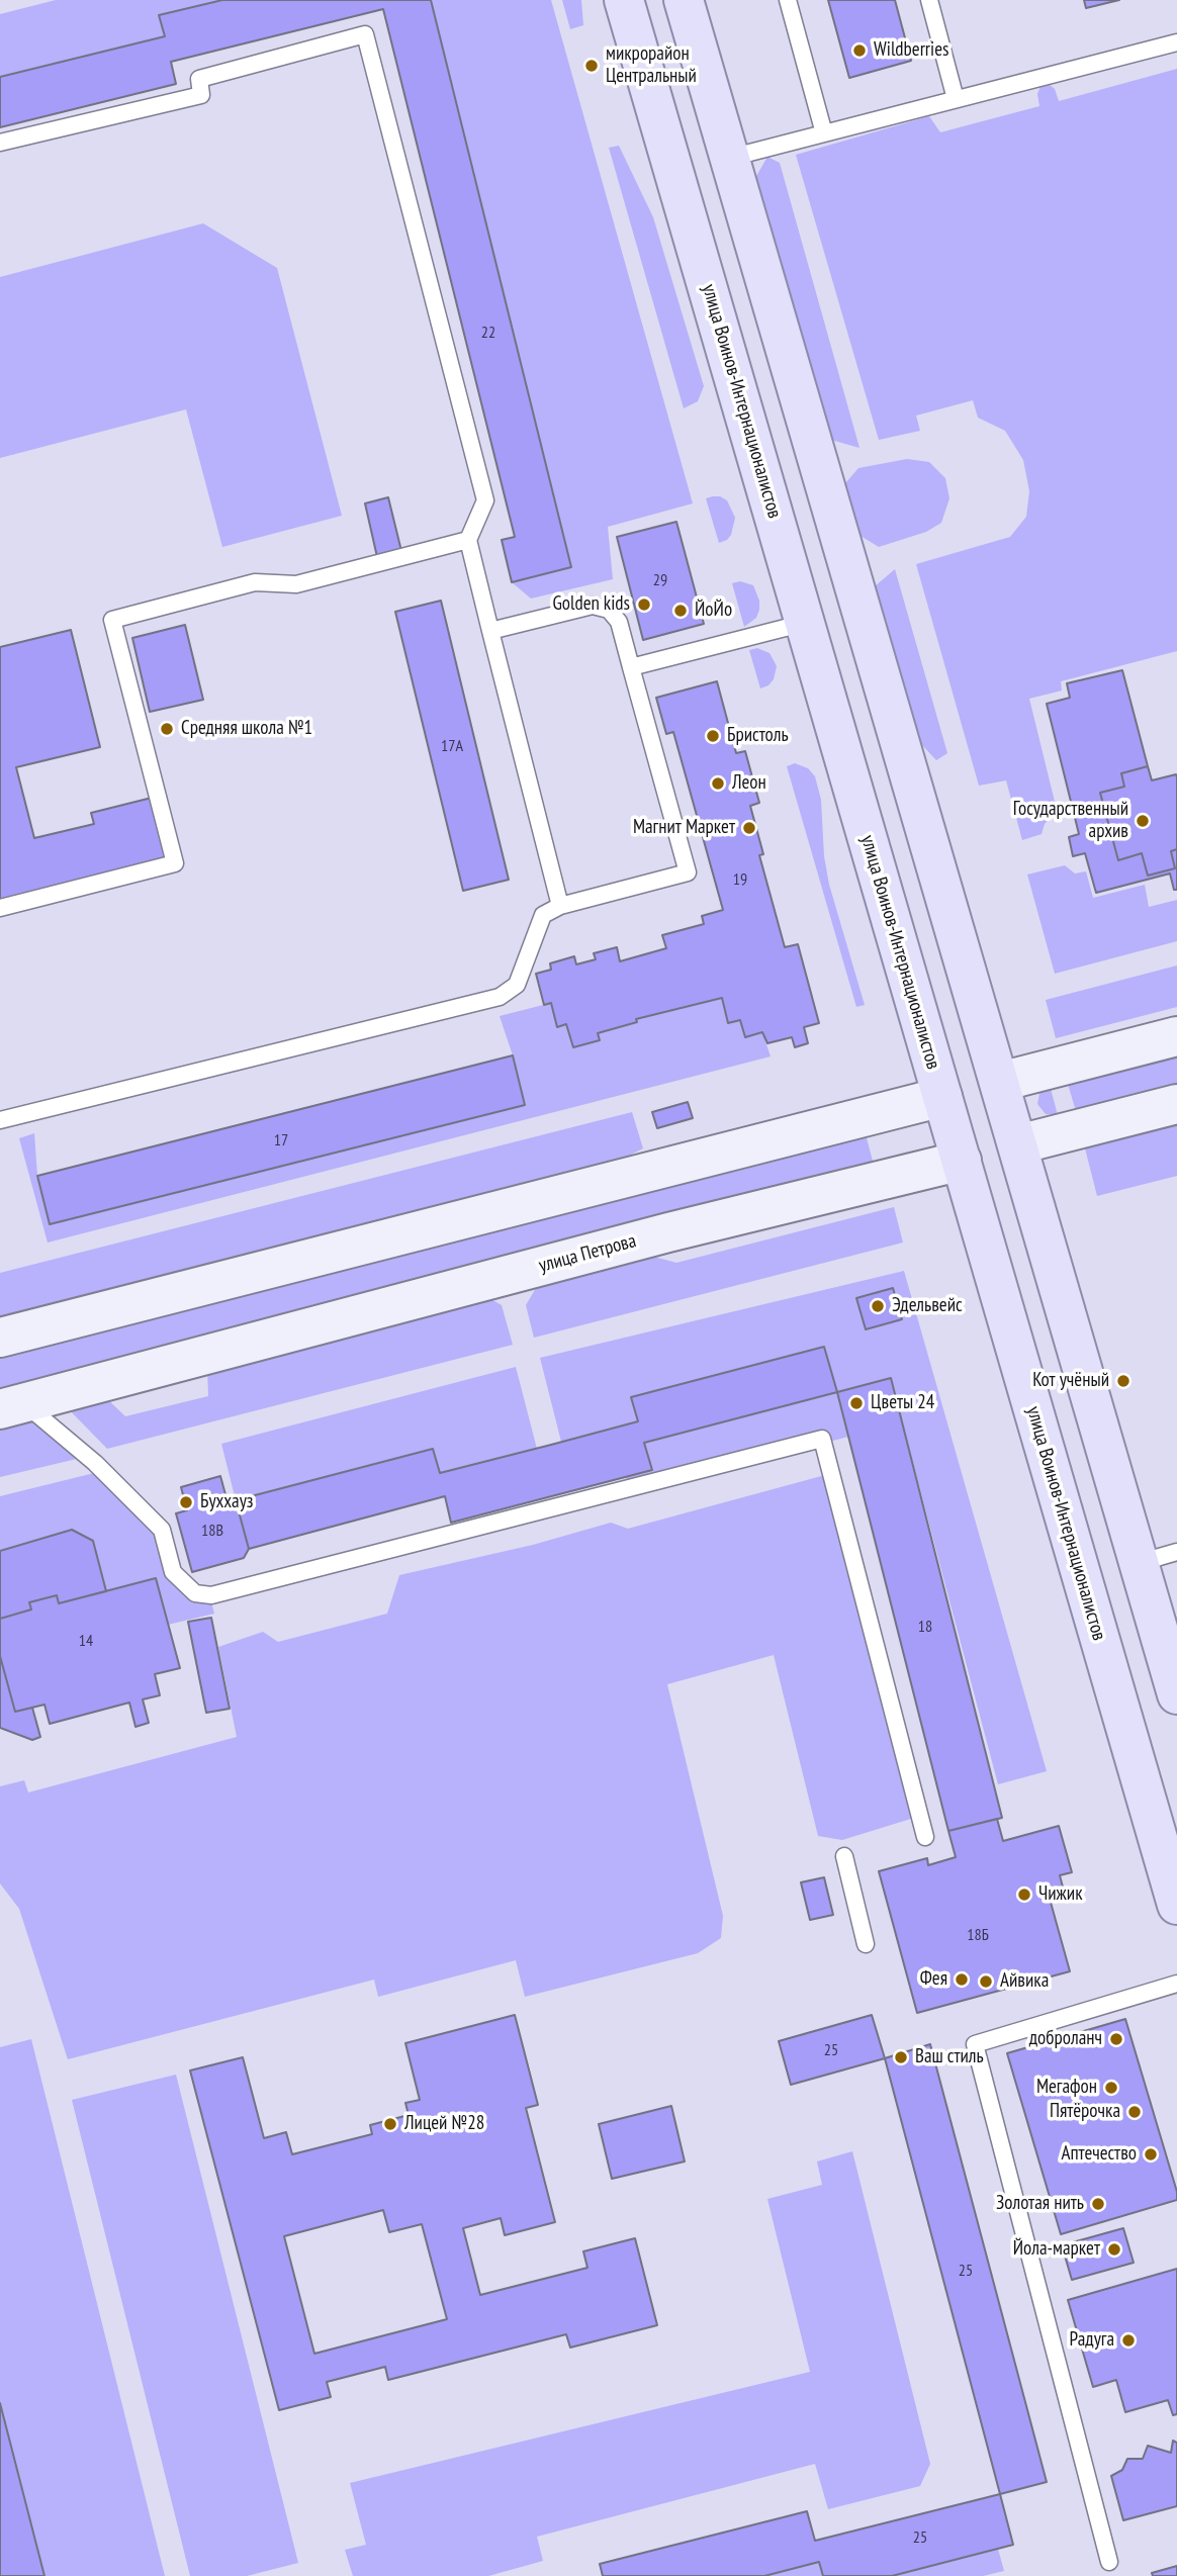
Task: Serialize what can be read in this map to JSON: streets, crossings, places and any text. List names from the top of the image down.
{
  "streets": {
    "main road": ["улица Воинов-Интернационалистов", "улица Петрова"]
  },
  "crossings": [
    ["улица Воинов-Интернационалистов", "улица Петрова"]
  ],
  "places": [
    "Wildberries",
    "микрорайон Центральный",
    "Golden kids",
    "ЙоЙо",
    "Средняя школа №1",
    "Бристоль",
    "Леон",
    "Государственный архив",
    "Магнит Маркет",
    "Эдельвейс",
    "Кот учёный",
    "Цветы 24",
    "Буххауз",
    "Чижик",
    "Фея",
    "Айвика",
    "доброланч",
    "Ваш стиль",
    "Мегафон",
    "Пятёрочка",
    "Лицей №28",
    "Аптечество",
    "Золотая нить",
    "Йола-маркет",
    "Радуга"
  ],
  "house_numbers": [
    "22",
    "29",
    "17А",
    "19",
    "17",
    "18В",
    "18",
    "14",
    "18Б",
    "25",
    "25",
    "25"
  ]
}
